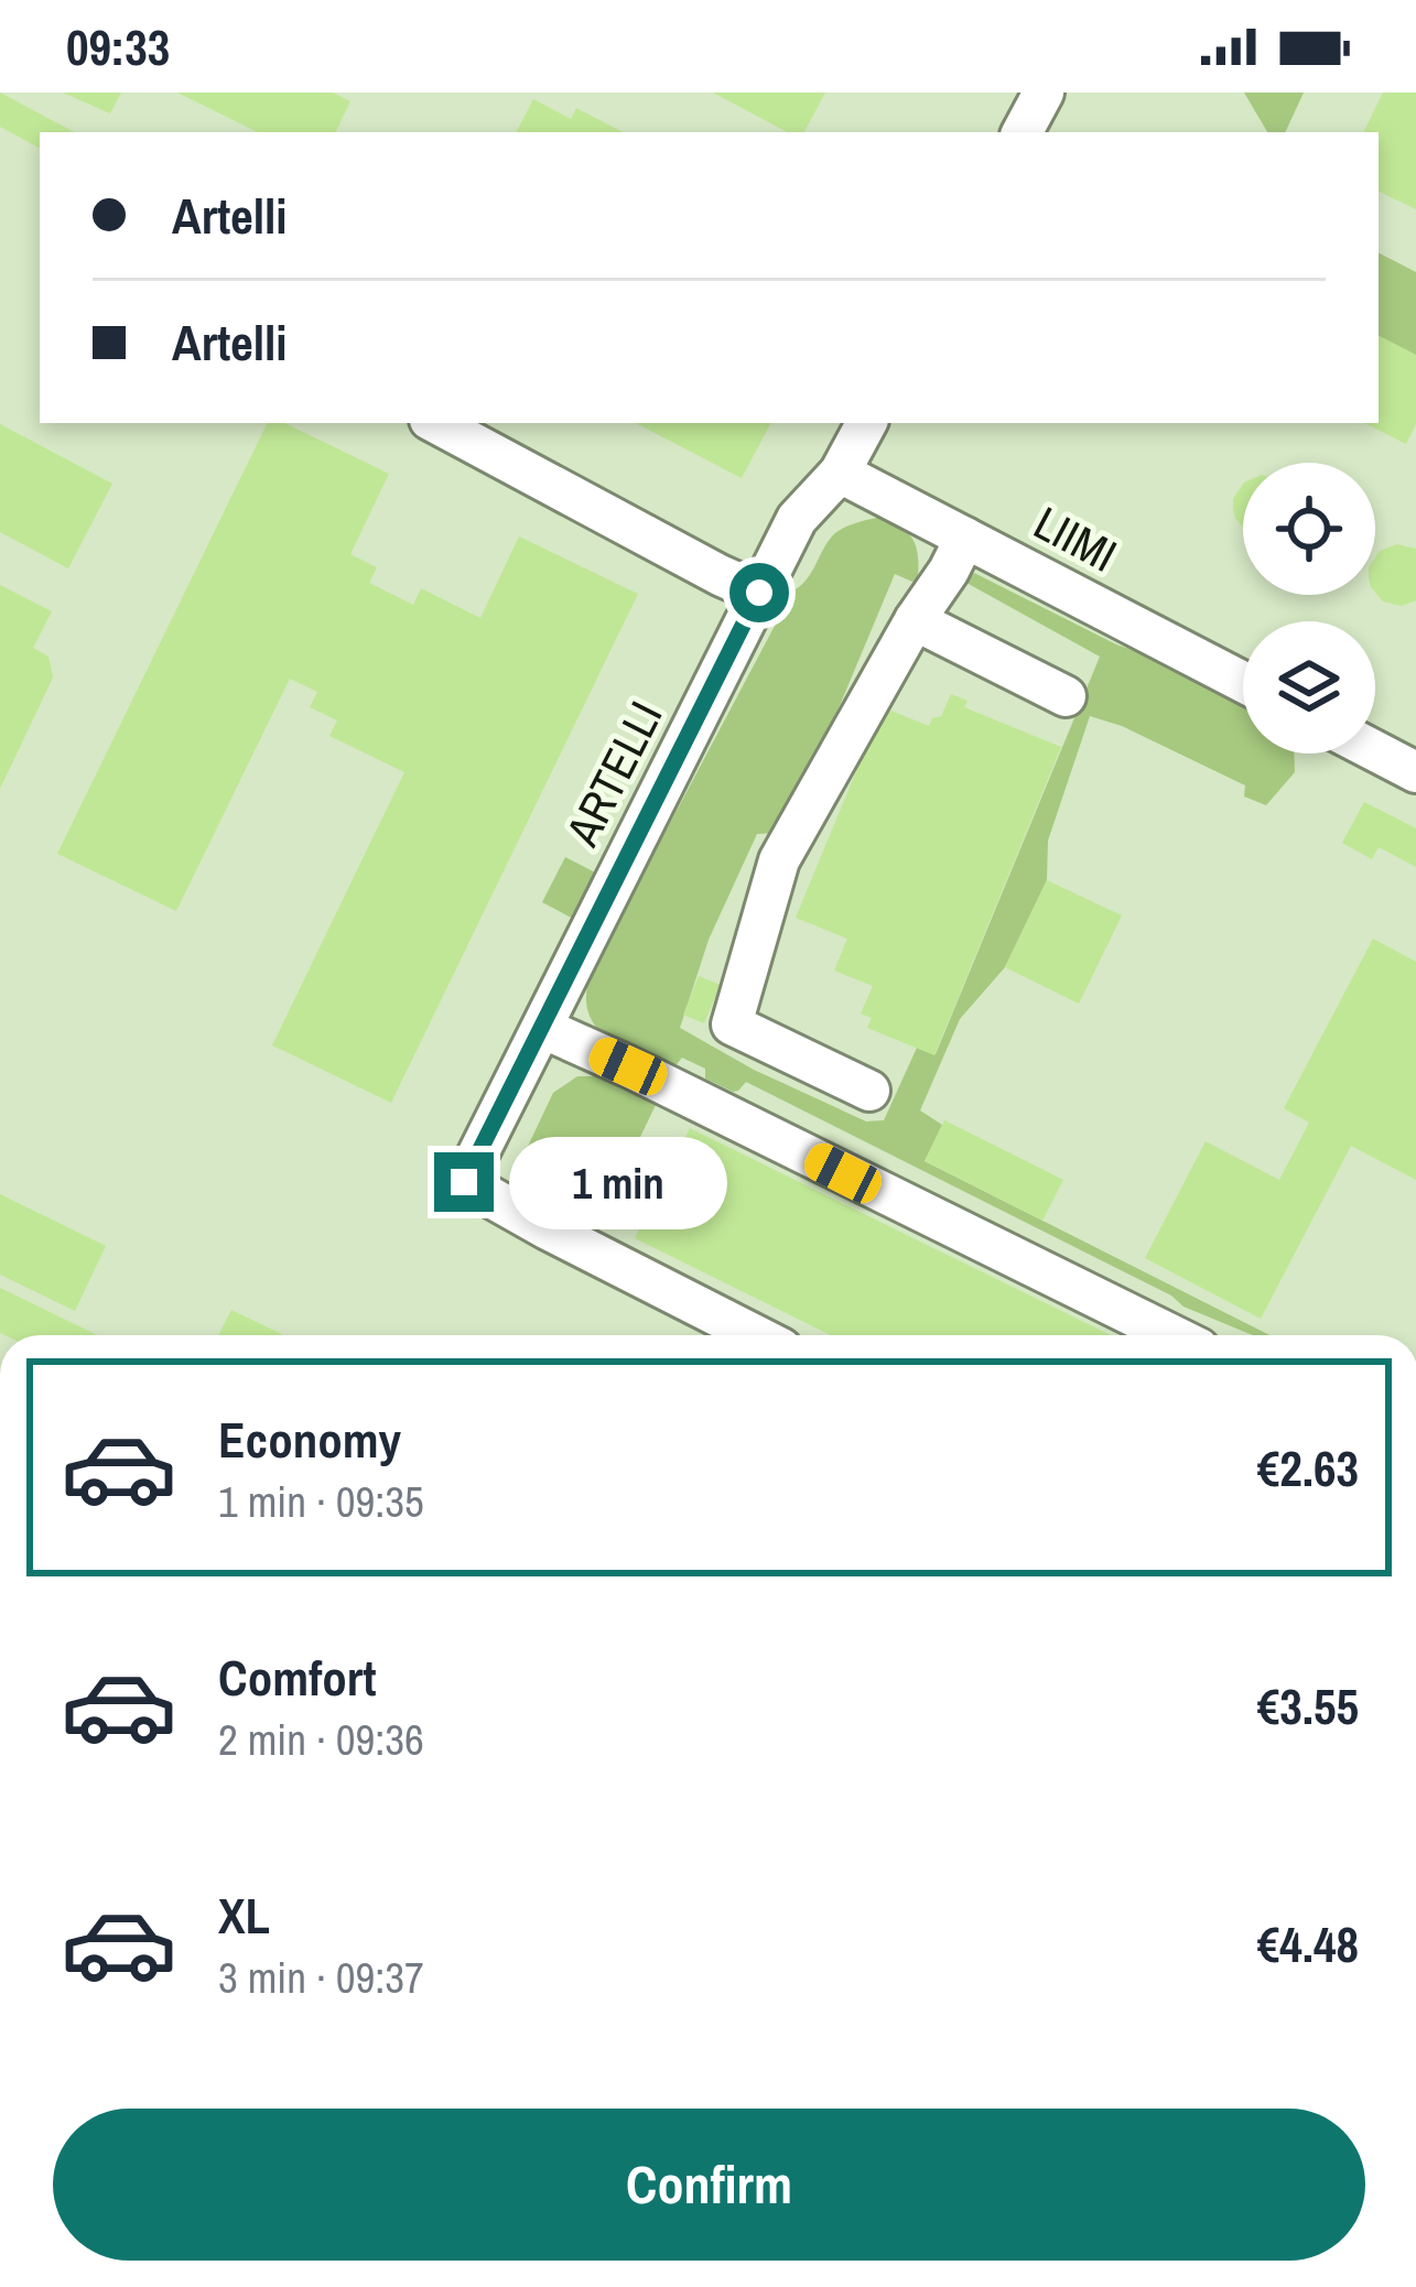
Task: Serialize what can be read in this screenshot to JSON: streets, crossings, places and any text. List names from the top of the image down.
{
  "streets": {
    "street": ["LIIMI", "ARTELLI"]
  },
  "crossings": [
    ["LIIMI", "ARTELLI"]
  ],
  "page": {
    "status": "09:33",
    "banner": ["Artelli", "Artelli"],
    "bubble": "1 min",
    "list": [
      {
        "name": "Economy",
        "note": "1 min · 09:35",
        "value": "€2.63"
      },
      {
        "name": "Comfort",
        "note": "2 min · 09:36",
        "value": "€3.55"
      },
      {
        "name": "XL",
        "note": "3 min · 09:37",
        "value": "€4.48"
      }
    ],
    "buttons": "Confirm"
  }
}
